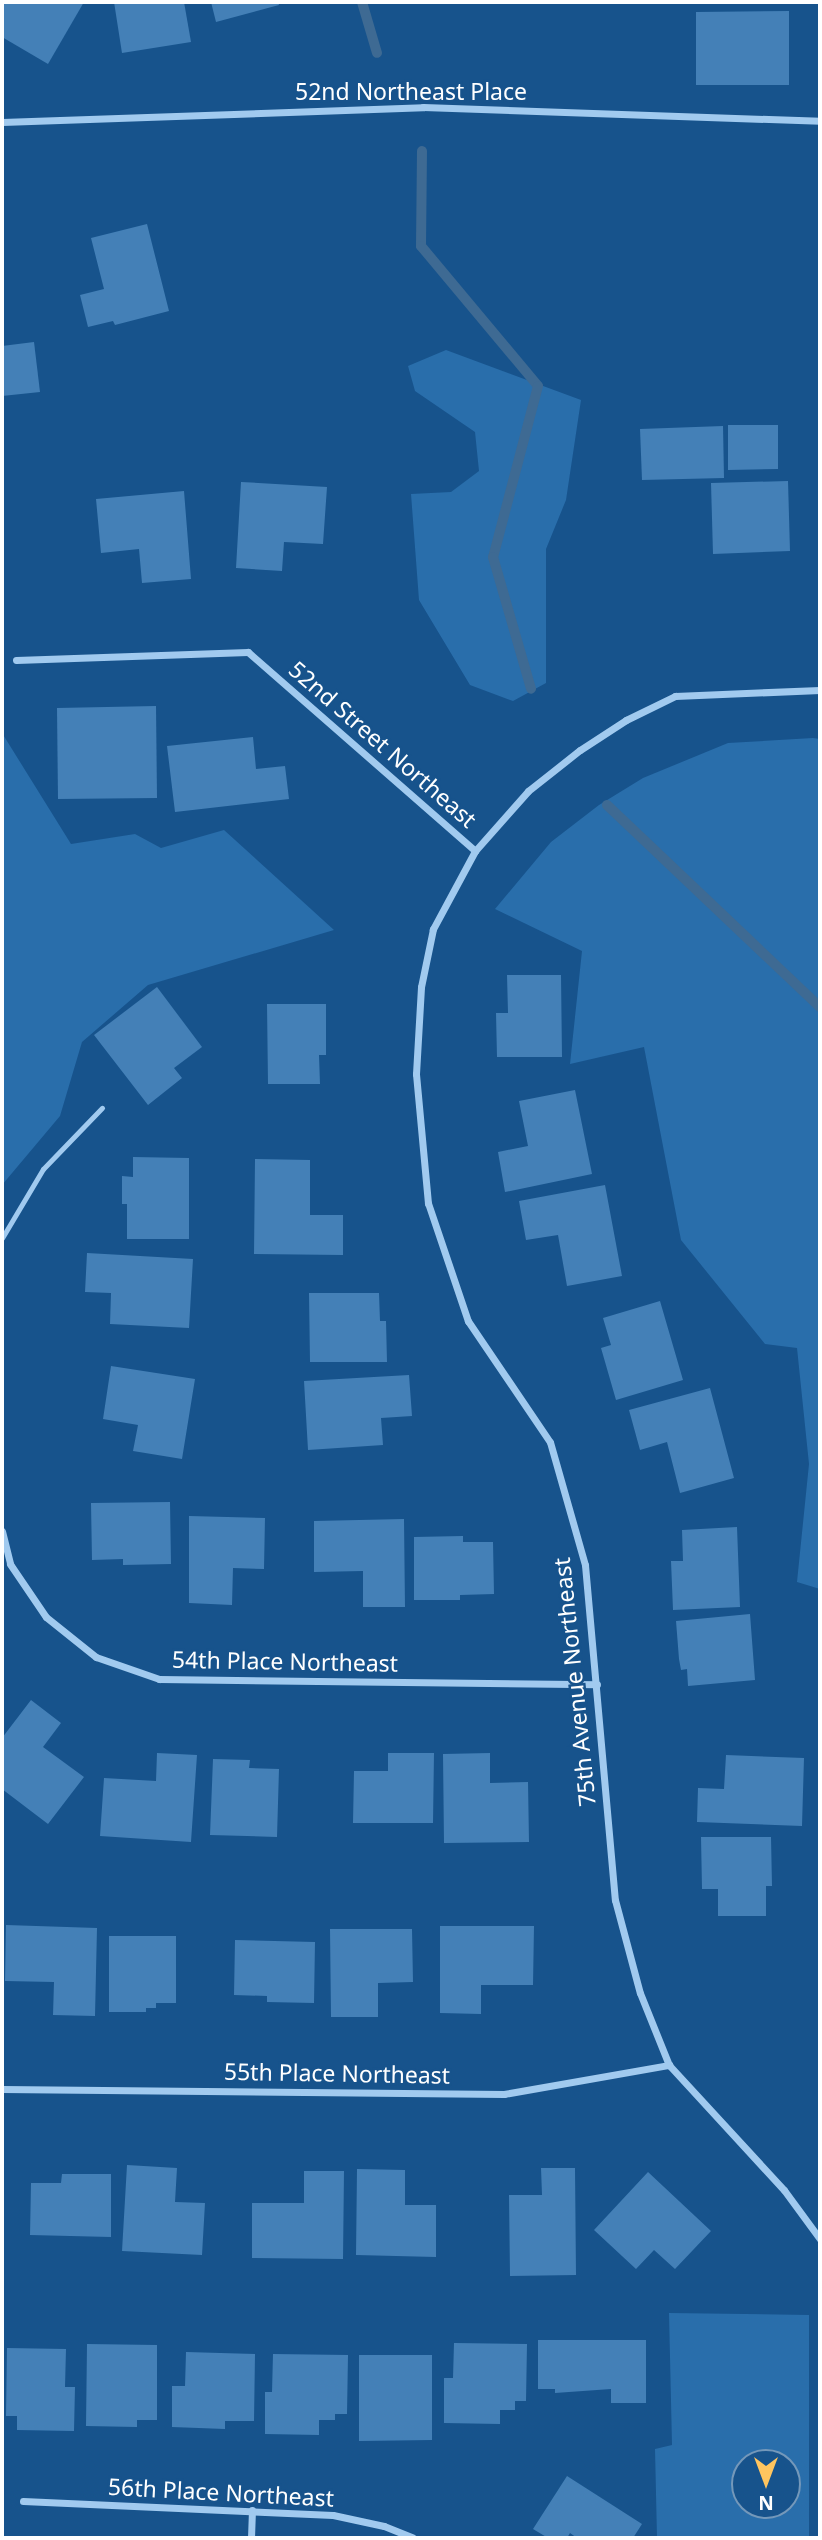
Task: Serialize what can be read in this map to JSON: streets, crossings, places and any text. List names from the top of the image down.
{
  "streets": {
    "street": [
      "52nd Northeast Place",
      "52nd Street Northeast",
      "54th Place Northeast",
      "75th Avenue Northeast",
      "55th Place Northeast",
      "56th Place Northeast"
    ]
  },
  "crossings": [
    ["52nd Street Northeast", "75th Avenue Northeast"],
    ["54th Place Northeast", "75th Avenue Northeast"],
    ["75th Avenue Northeast", "55th Place Northeast"]
  ],
  "north": "bottom"
}
